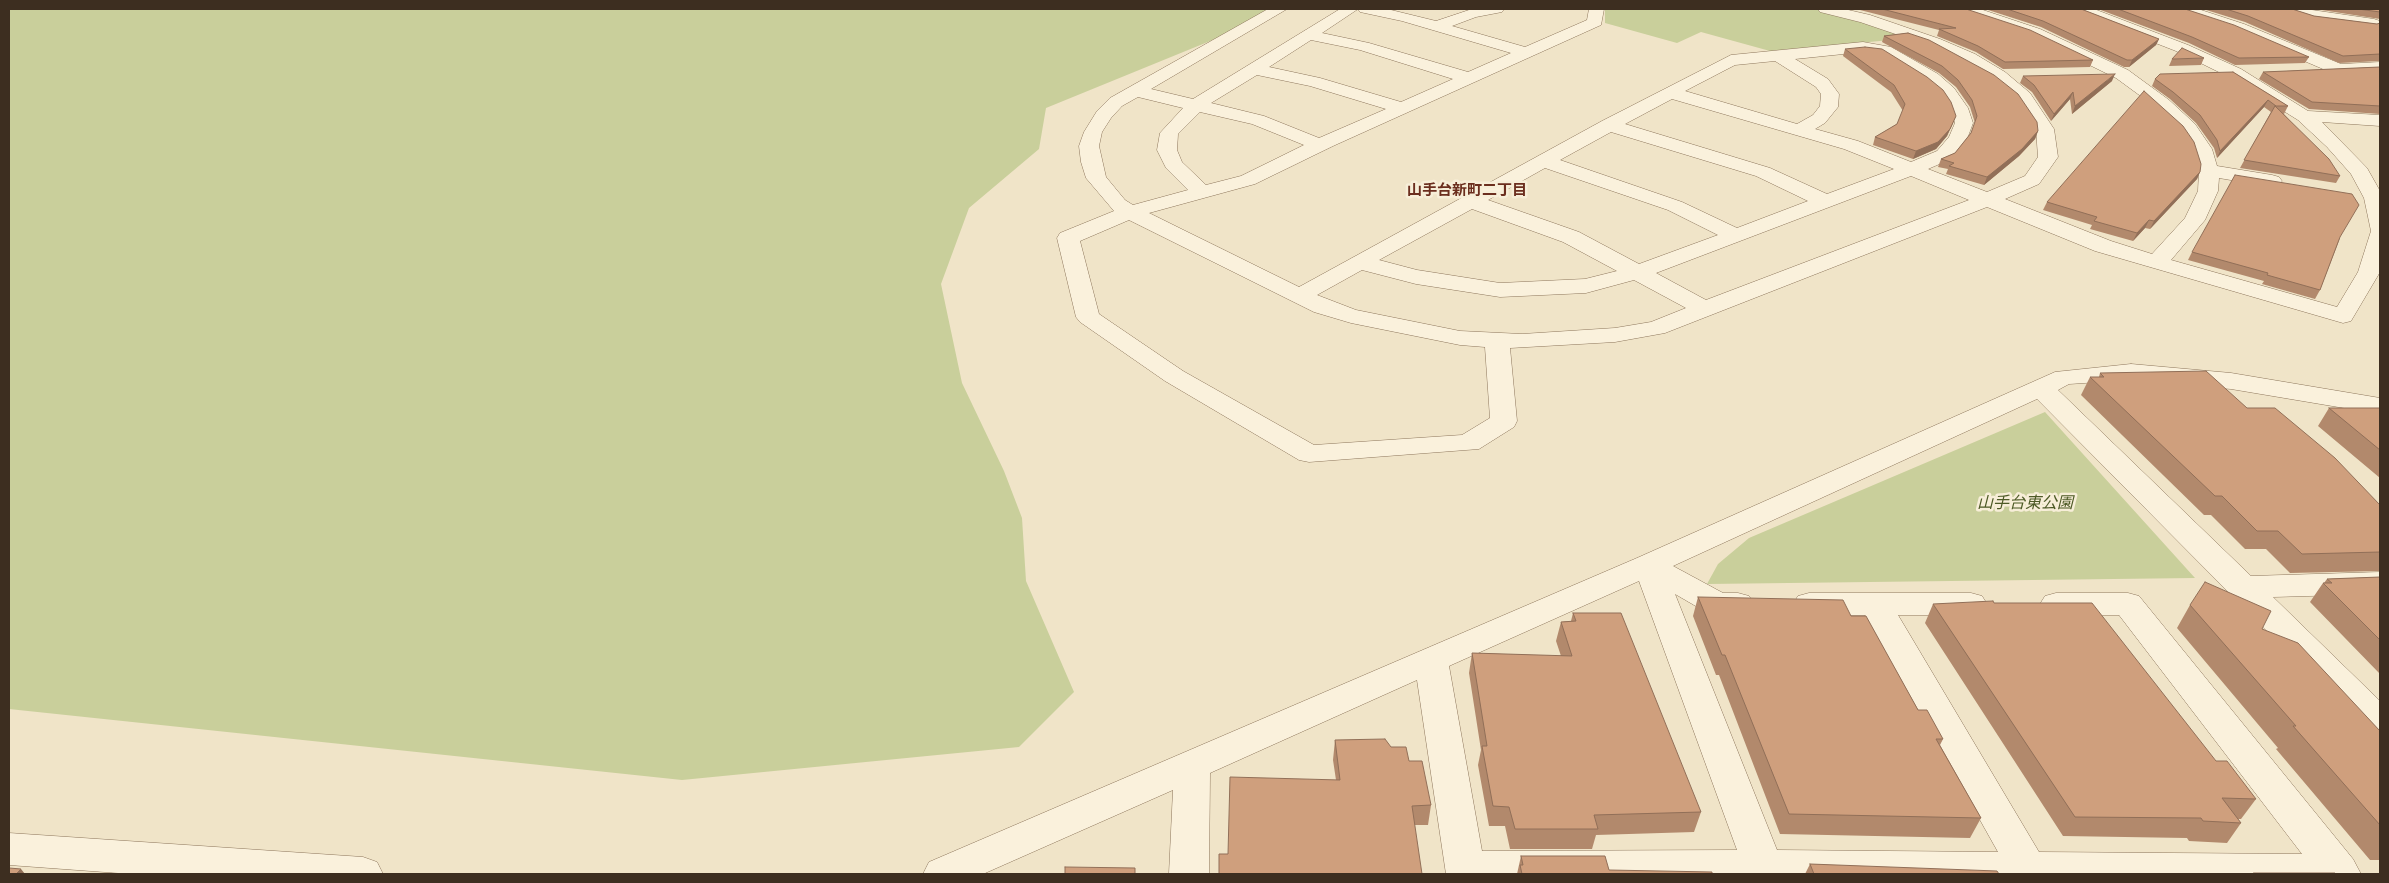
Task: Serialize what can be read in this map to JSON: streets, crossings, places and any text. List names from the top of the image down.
{
  "districts": ["山手台新町二丁目"],
  "parks": ["山手台東公園"]
}
